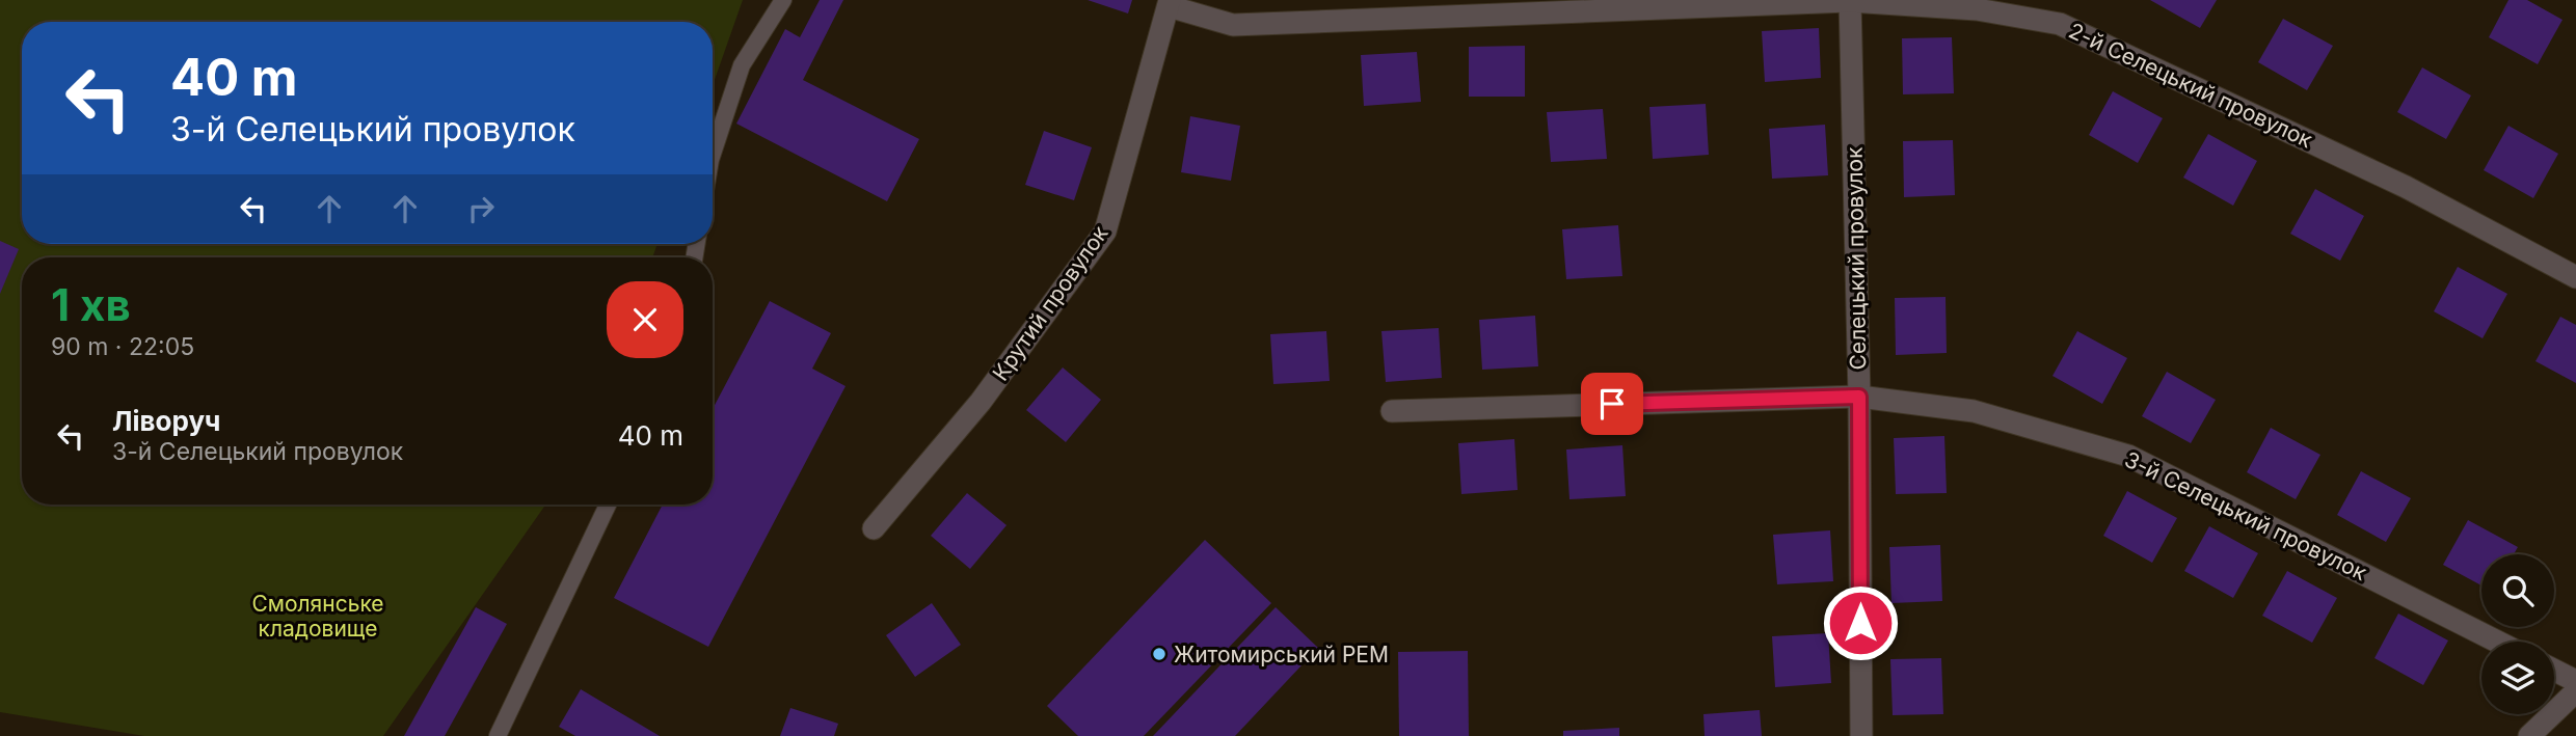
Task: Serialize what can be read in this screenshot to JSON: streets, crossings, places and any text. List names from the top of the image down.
{
  "streets": {
    "street": [
      "2-й Селецький провулок",
      "Селецький провулок",
      "Крутий провулок",
      "3-й Селецький провулок"
    ]
  },
  "crossings": [
    ["2-й Селецький провулок", "Селецький провулок"],
    ["2-й Селецький провулок", "Крутий провулок"],
    ["Селецький провулок", "3-й Селецький провулок"]
  ],
  "parks": ["Смолянське кладовище"],
  "places": ["Житомирський РЕМ"],
  "page": {
    "turn": ["40 m", "3-й Селецький провулок"],
    "heading": ["1 хв", "90 m · 22:05"],
    "list": [
      {
        "name": "Ліворуч",
        "note": "3-й Селецький провулок",
        "value": "40 m"
      }
    ]
  }
}
